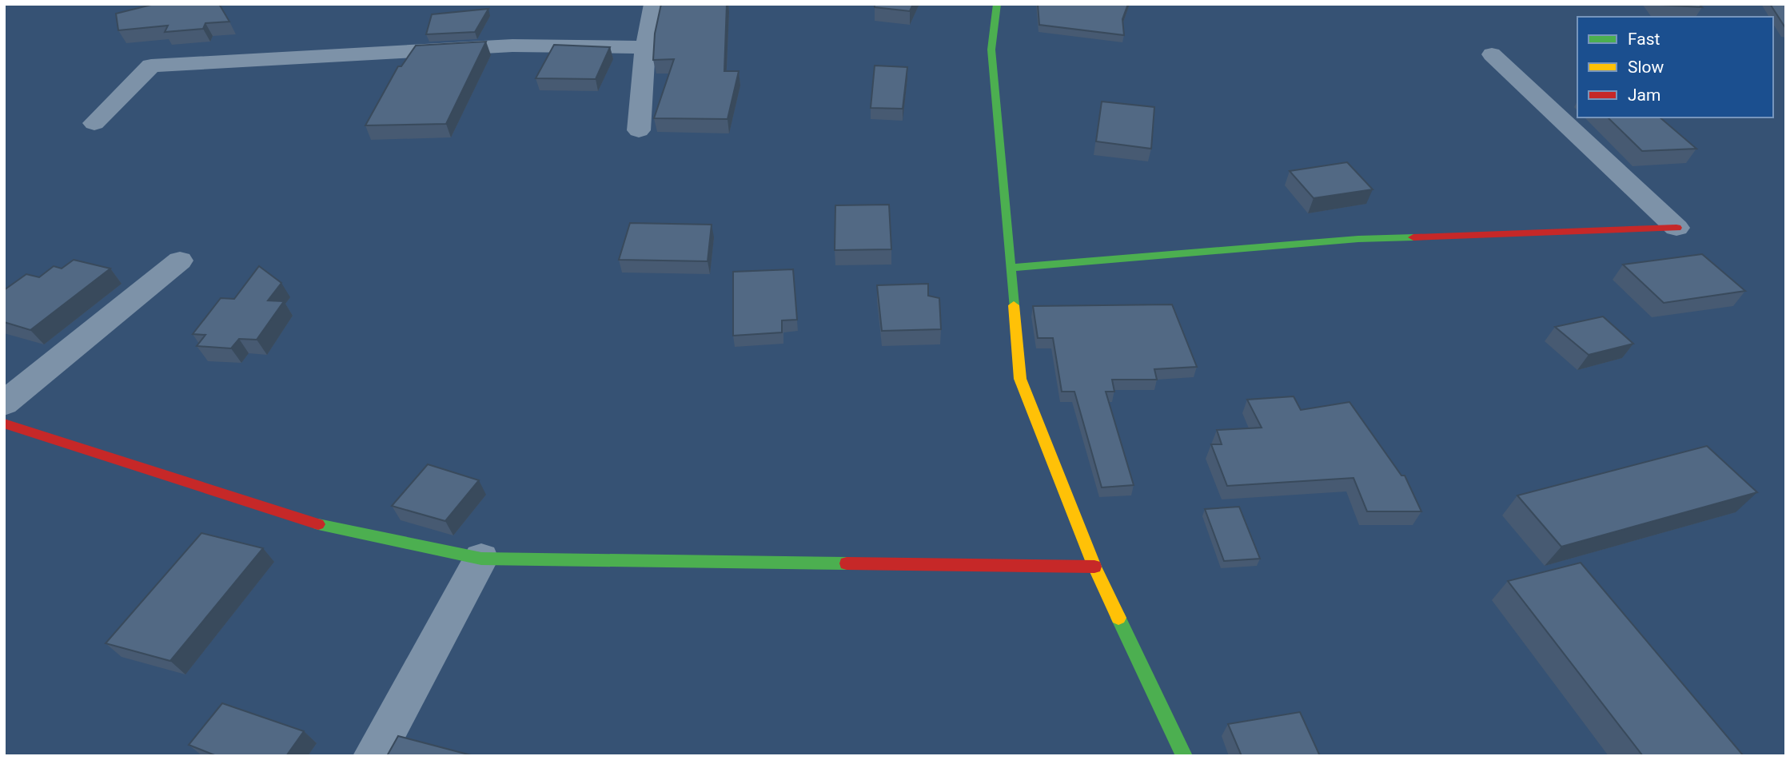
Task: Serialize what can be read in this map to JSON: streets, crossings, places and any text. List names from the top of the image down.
{
  "legend": ["Fast", "Slow", "Jam"]
}
